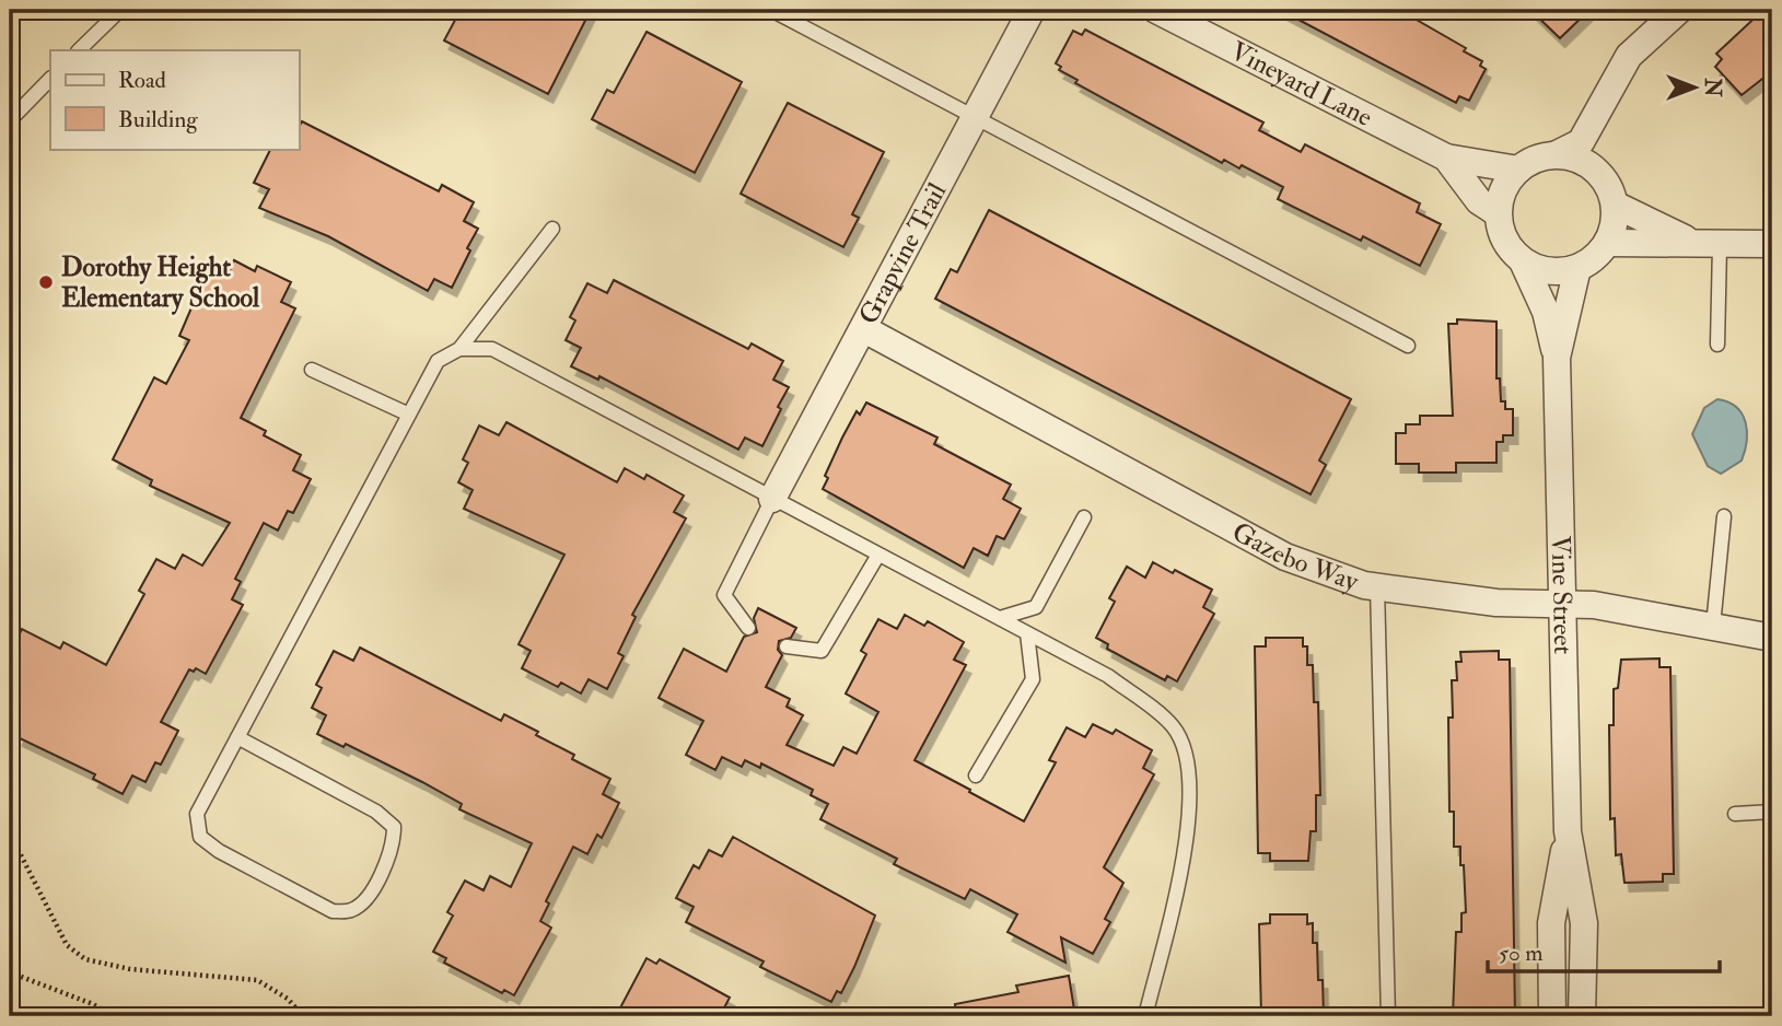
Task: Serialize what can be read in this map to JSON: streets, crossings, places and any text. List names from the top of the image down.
{
  "streets": {
    "street": [
      "Vineyard Lane",
      "Grapvine Trail",
      "Gazebo Way",
      "Vine Street"
    ]
  },
  "crossings": [
    ["Vineyard Lane", "Vine Street"],
    ["Grapvine Trail", "Gazebo Way"],
    ["Gazebo Way", "Vine Street"]
  ],
  "places": ["Dorothy Height Elementary School"],
  "legend": ["Road", "Building"],
  "scale_bar": "50 m",
  "north": "right"
}
